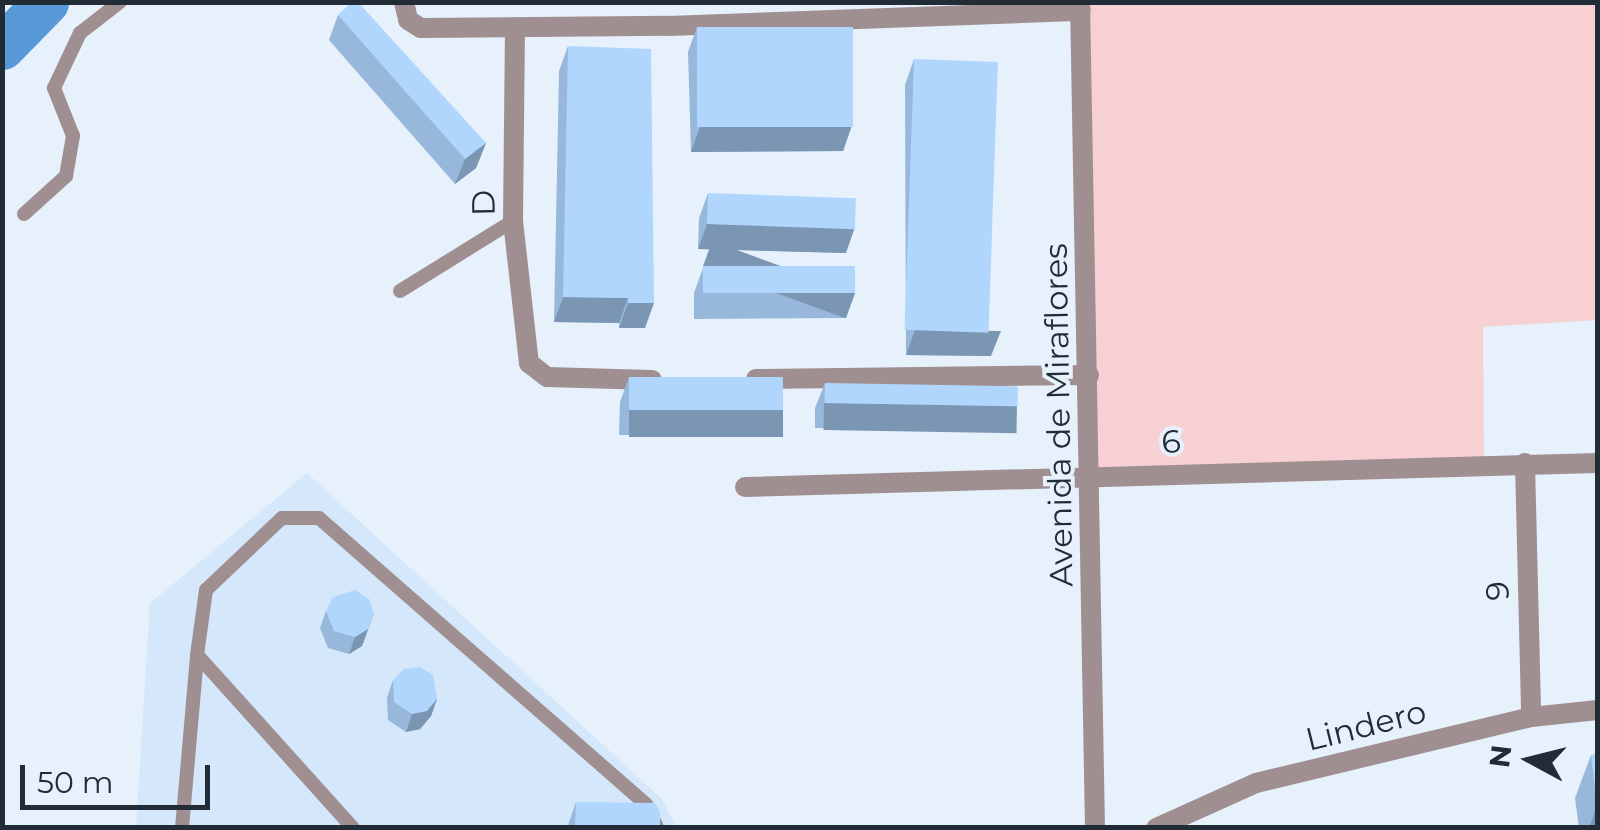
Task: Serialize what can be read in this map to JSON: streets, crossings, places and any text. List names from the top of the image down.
{
  "streets": {
    "street": [
      "D",
      "Avenida de Miraflores",
      "6",
      "9",
      "Lindero"
    ]
  },
  "crossings": [
    ["Avenida de Miraflores", "6"],
    ["6", "9"],
    ["9", "Lindero"]
  ],
  "scale_bar": "50 m",
  "north": "left"
}
